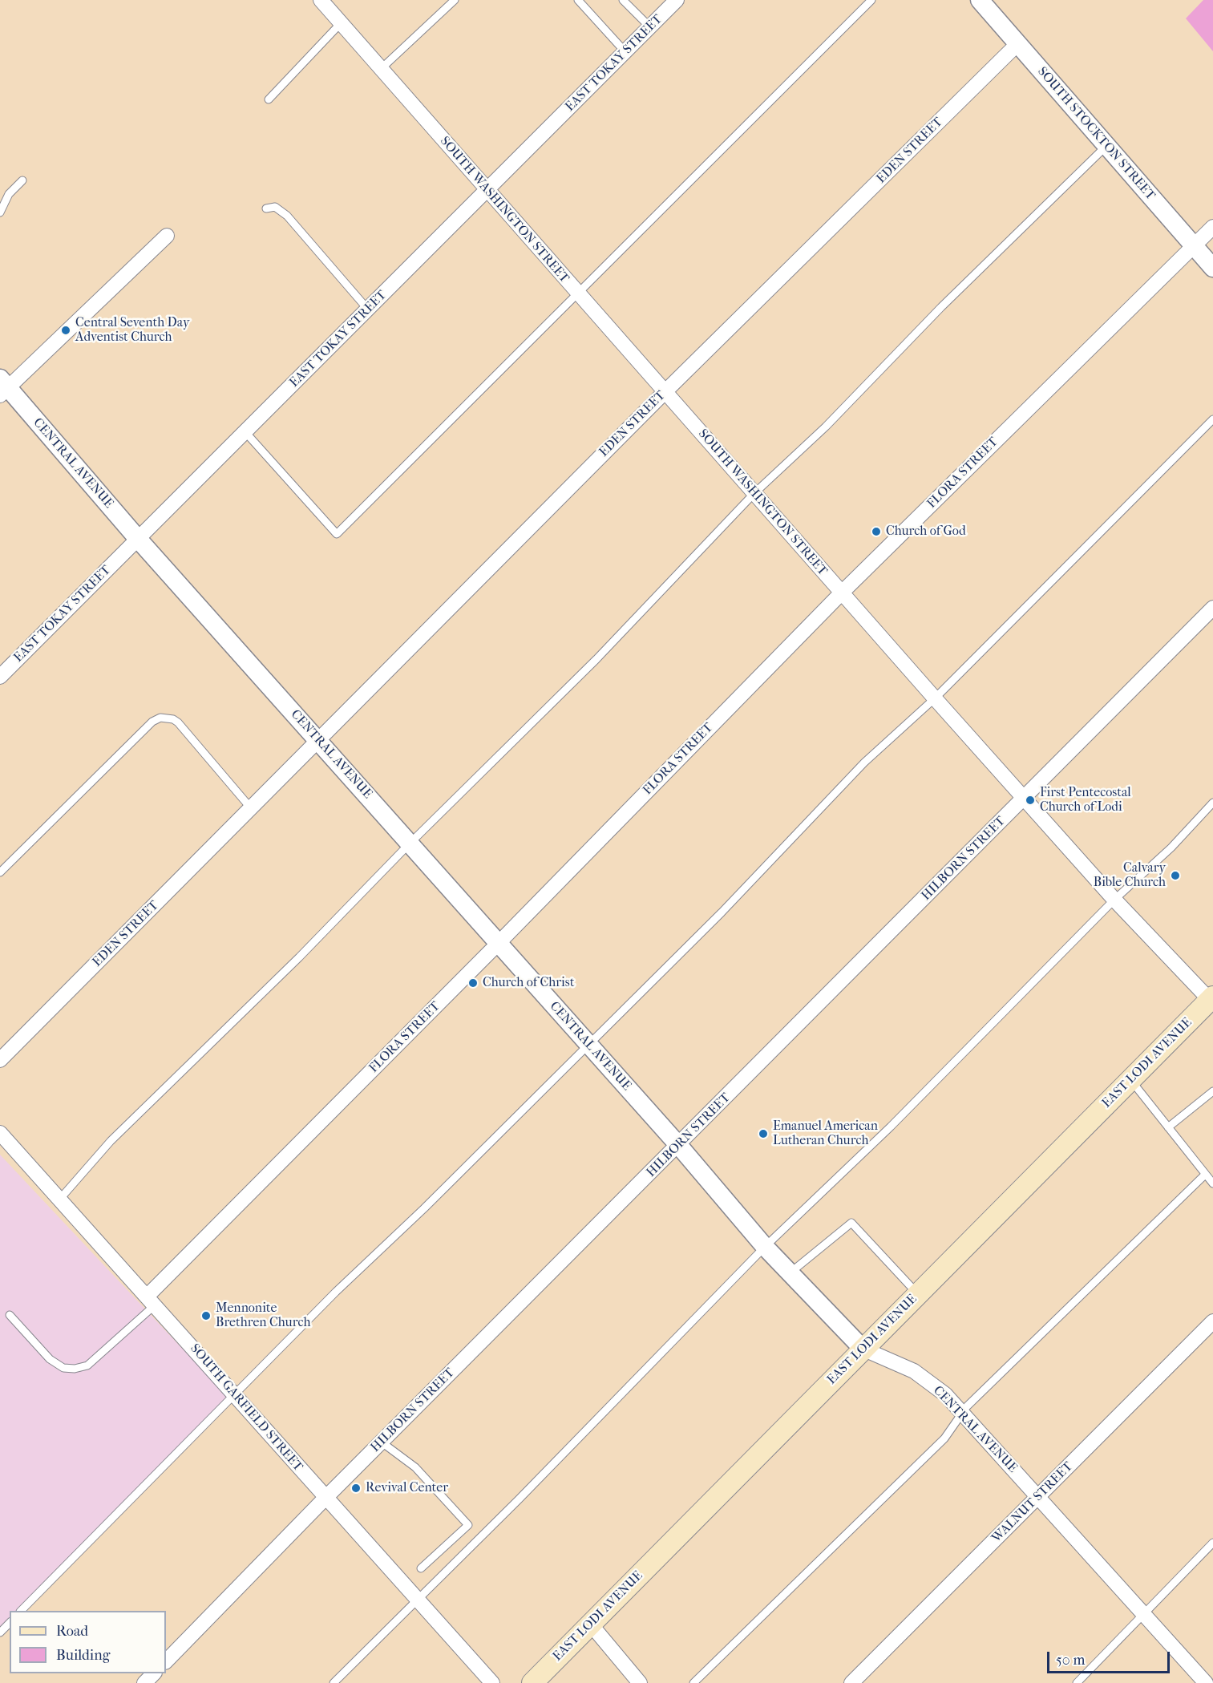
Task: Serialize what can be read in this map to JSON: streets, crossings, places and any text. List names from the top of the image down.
{
  "streets": {
    "main road": ["EAST LODI AVENUE"],
    "street": [
      "EAST TOKAY STREET",
      "SOUTH STOCKTON STREET",
      "EDEN STREET",
      "SOUTH WASHINGTON STREET",
      "CENTRAL AVENUE",
      "FLORA STREET",
      "HILBORN STREET",
      "SOUTH GARFIELD STREET",
      "WALNUT STREET"
    ]
  },
  "crossings": [
    ["EAST TOKAY STREET", "SOUTH WASHINGTON STREET"],
    ["EAST TOKAY STREET", "CENTRAL AVENUE"],
    ["SOUTH STOCKTON STREET", "EDEN STREET"],
    ["SOUTH STOCKTON STREET", "FLORA STREET"],
    ["EDEN STREET", "SOUTH WASHINGTON STREET"],
    ["EDEN STREET", "CENTRAL AVENUE"],
    ["SOUTH WASHINGTON STREET", "FLORA STREET"],
    ["SOUTH WASHINGTON STREET", "HILBORN STREET"],
    ["SOUTH WASHINGTON STREET", "EAST LODI AVENUE"],
    ["CENTRAL AVENUE", "FLORA STREET"],
    ["CENTRAL AVENUE", "HILBORN STREET"],
    ["CENTRAL AVENUE", "EAST LODI AVENUE"],
    ["CENTRAL AVENUE", "WALNUT STREET"],
    ["FLORA STREET", "SOUTH GARFIELD STREET"],
    ["HILBORN STREET", "SOUTH GARFIELD STREET"]
  ],
  "places": [
    "Central Seventh Day Adventist Church",
    "Church of God",
    "First Pentecostal Church of Lodi",
    "Calvary Bible Church",
    "Church of Christ",
    "Emanuel American Lutheran Church",
    "Mennonite Brethren Church",
    "Revival Center"
  ],
  "legend": ["Road", "Building"],
  "scale_bar": "50 m"
}
